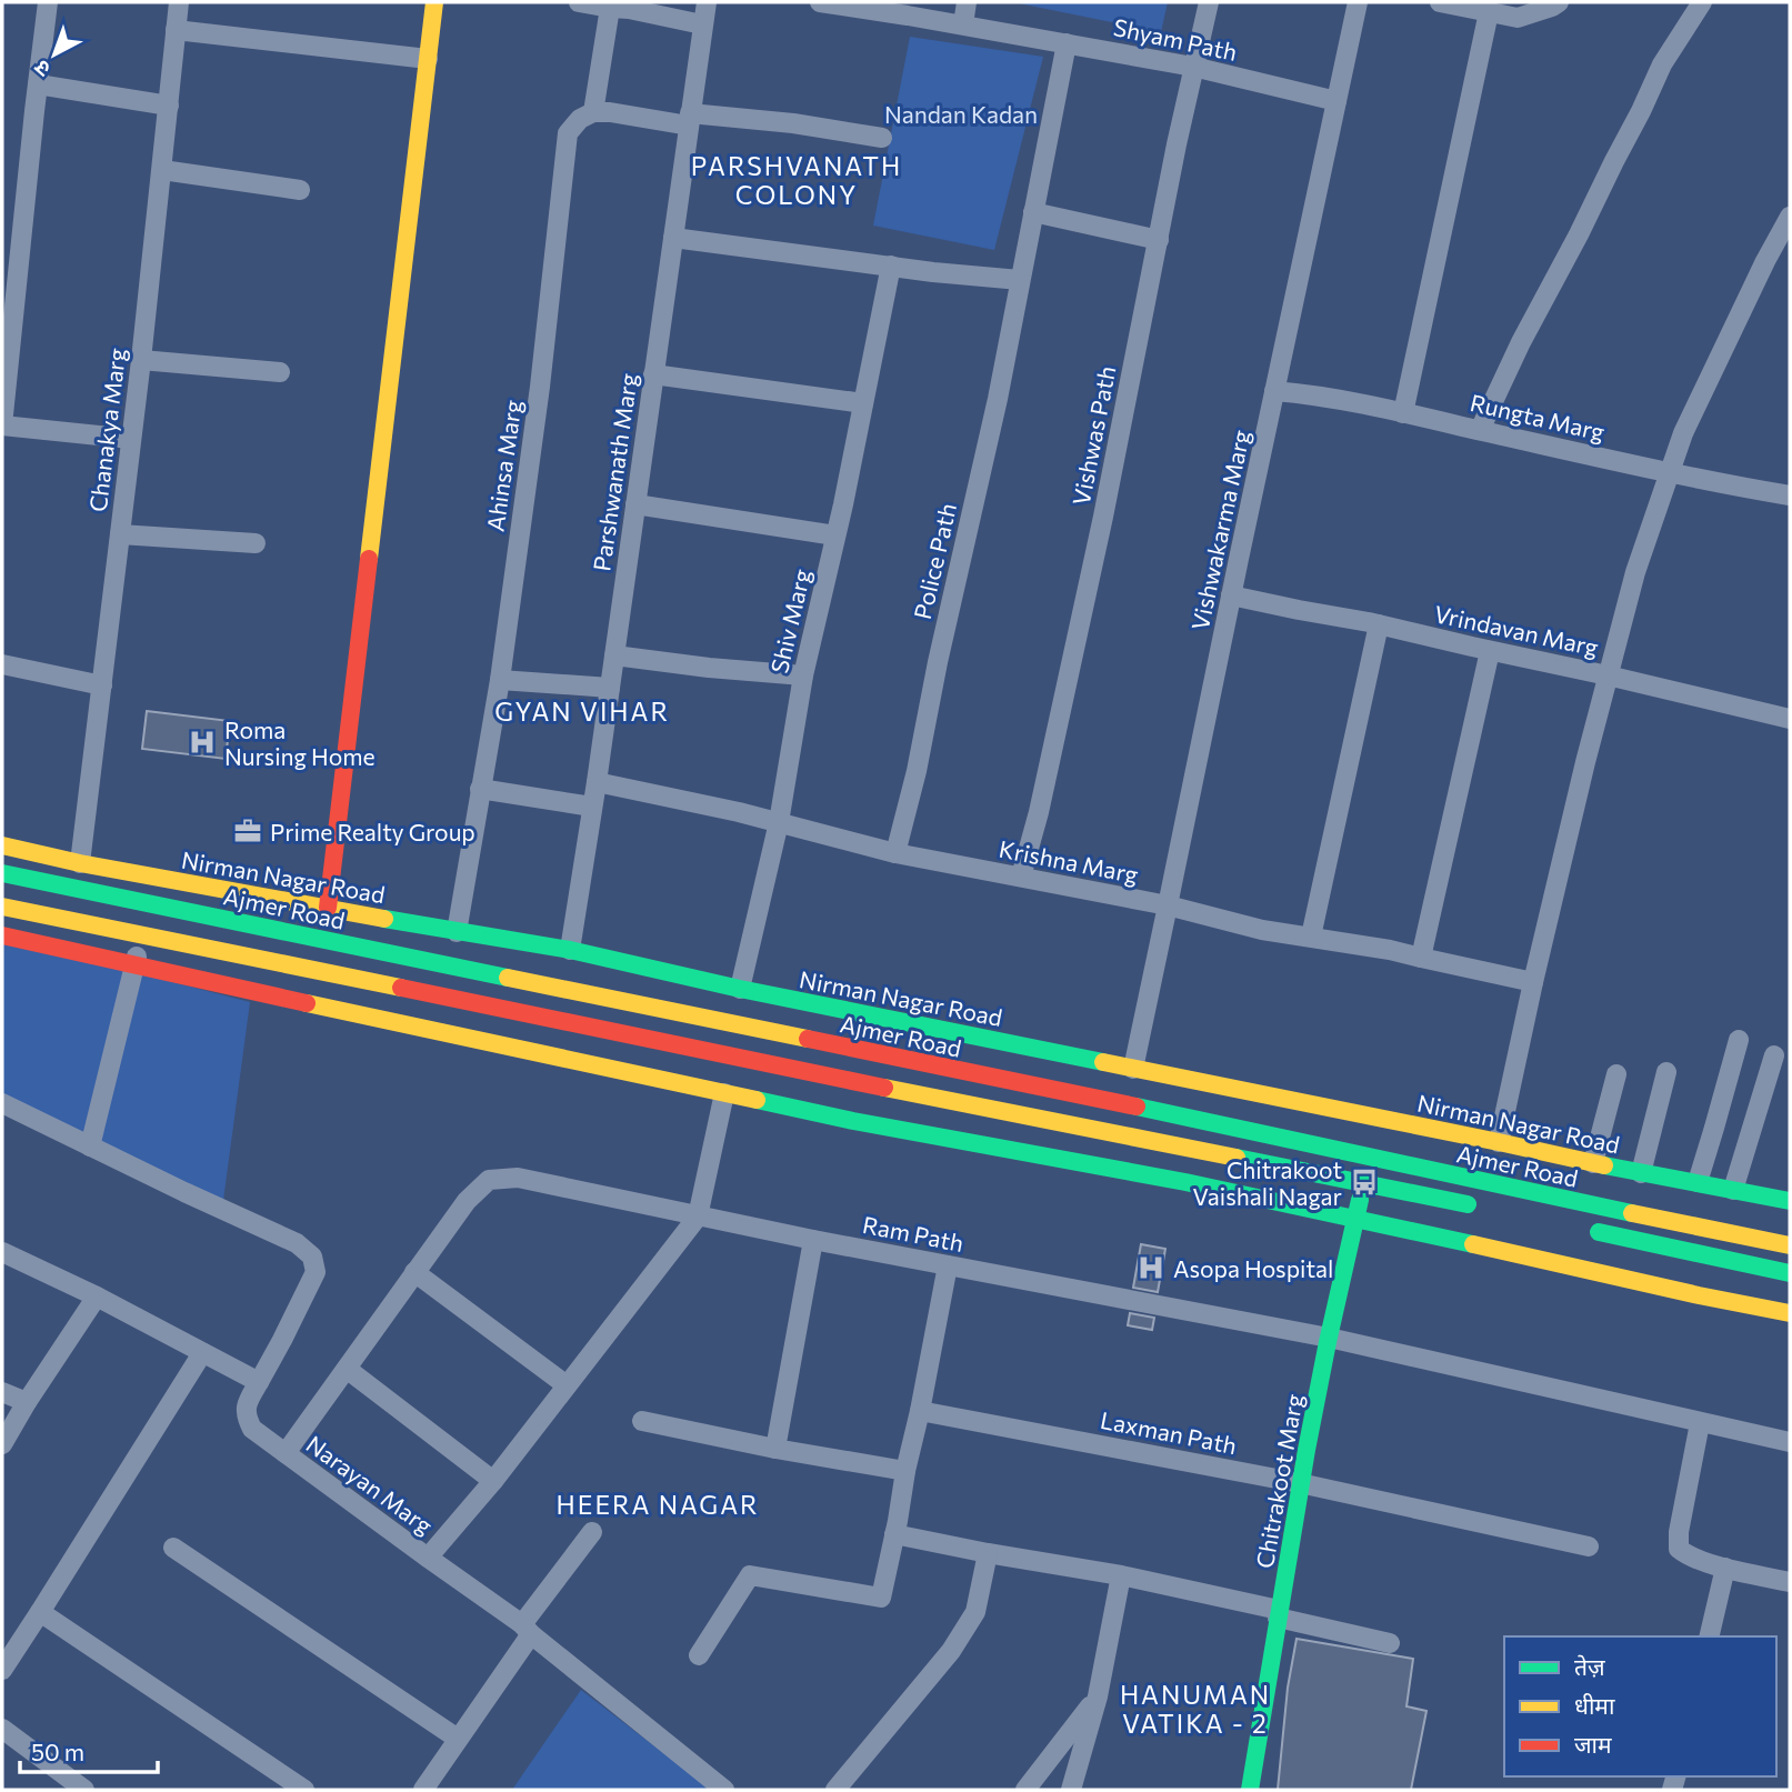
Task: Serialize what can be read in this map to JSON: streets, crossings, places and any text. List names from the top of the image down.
{
  "streets": {
    "main road": ["Nirman Nagar Road", "Ajmer Road", "Chitrakoot Marg"],
    "street": [
      "Shyam Path",
      "Rungta Marg",
      "Chanakya Marg",
      "Vishwas Path",
      "Ahinsa Marg",
      "Parshwanath Marg",
      "Vishwakarma Marg",
      "Police Path",
      "Shiv Marg",
      "Vrindavan Marg",
      "Krishna Marg",
      "Ram Path",
      "Laxman Path",
      "Narayan Marg"
    ]
  },
  "crossings": [
    ["Shyam Path", "Vishwas Path"],
    ["Shyam Path", "Vishwakarma Marg"],
    ["Shyam Path", "Police Path"],
    ["Rungta Marg", "Vishwakarma Marg"],
    ["Chanakya Marg", "Nirman Nagar Road"],
    ["Vishwas Path", "Krishna Marg"],
    ["Ahinsa Marg", "Nirman Nagar Road"],
    ["Parshwanath Marg", "Krishna Marg"],
    ["Parshwanath Marg", "Nirman Nagar Road"],
    ["Vishwakarma Marg", "Vrindavan Marg"],
    ["Vishwakarma Marg", "Krishna Marg"],
    ["Vishwakarma Marg", "Nirman Nagar Road"],
    ["Police Path", "Krishna Marg"],
    ["Shiv Marg", "Krishna Marg"],
    ["Shiv Marg", "Nirman Nagar Road"],
    ["Nirman Nagar Road", "Ajmer Road"],
    ["Nirman Nagar Road", "Chitrakoot Marg"],
    ["Ajmer Road", "Chitrakoot Marg"],
    ["Ram Path", "Chitrakoot Marg"],
    ["Laxman Path", "Chitrakoot Marg"]
  ],
  "districts": [
    "PARSHVANATH COLONY",
    "GYAN VIHAR",
    "HEERA NAGAR",
    "HANUMAN VATIKA - 2"
  ],
  "parks": ["Nandan Kadan"],
  "places": {
    "hospital": ["Roma Nursing Home", "Asopa Hospital"],
    "office": ["Prime Realty Group"],
    "bus stop": ["Chitrakoot Vaishali Nagar"]
  },
  "legend": ["तेज़", "धीमा", "जाम"],
  "scale_bar": "50 m",
  "north": "bottom left"
}
